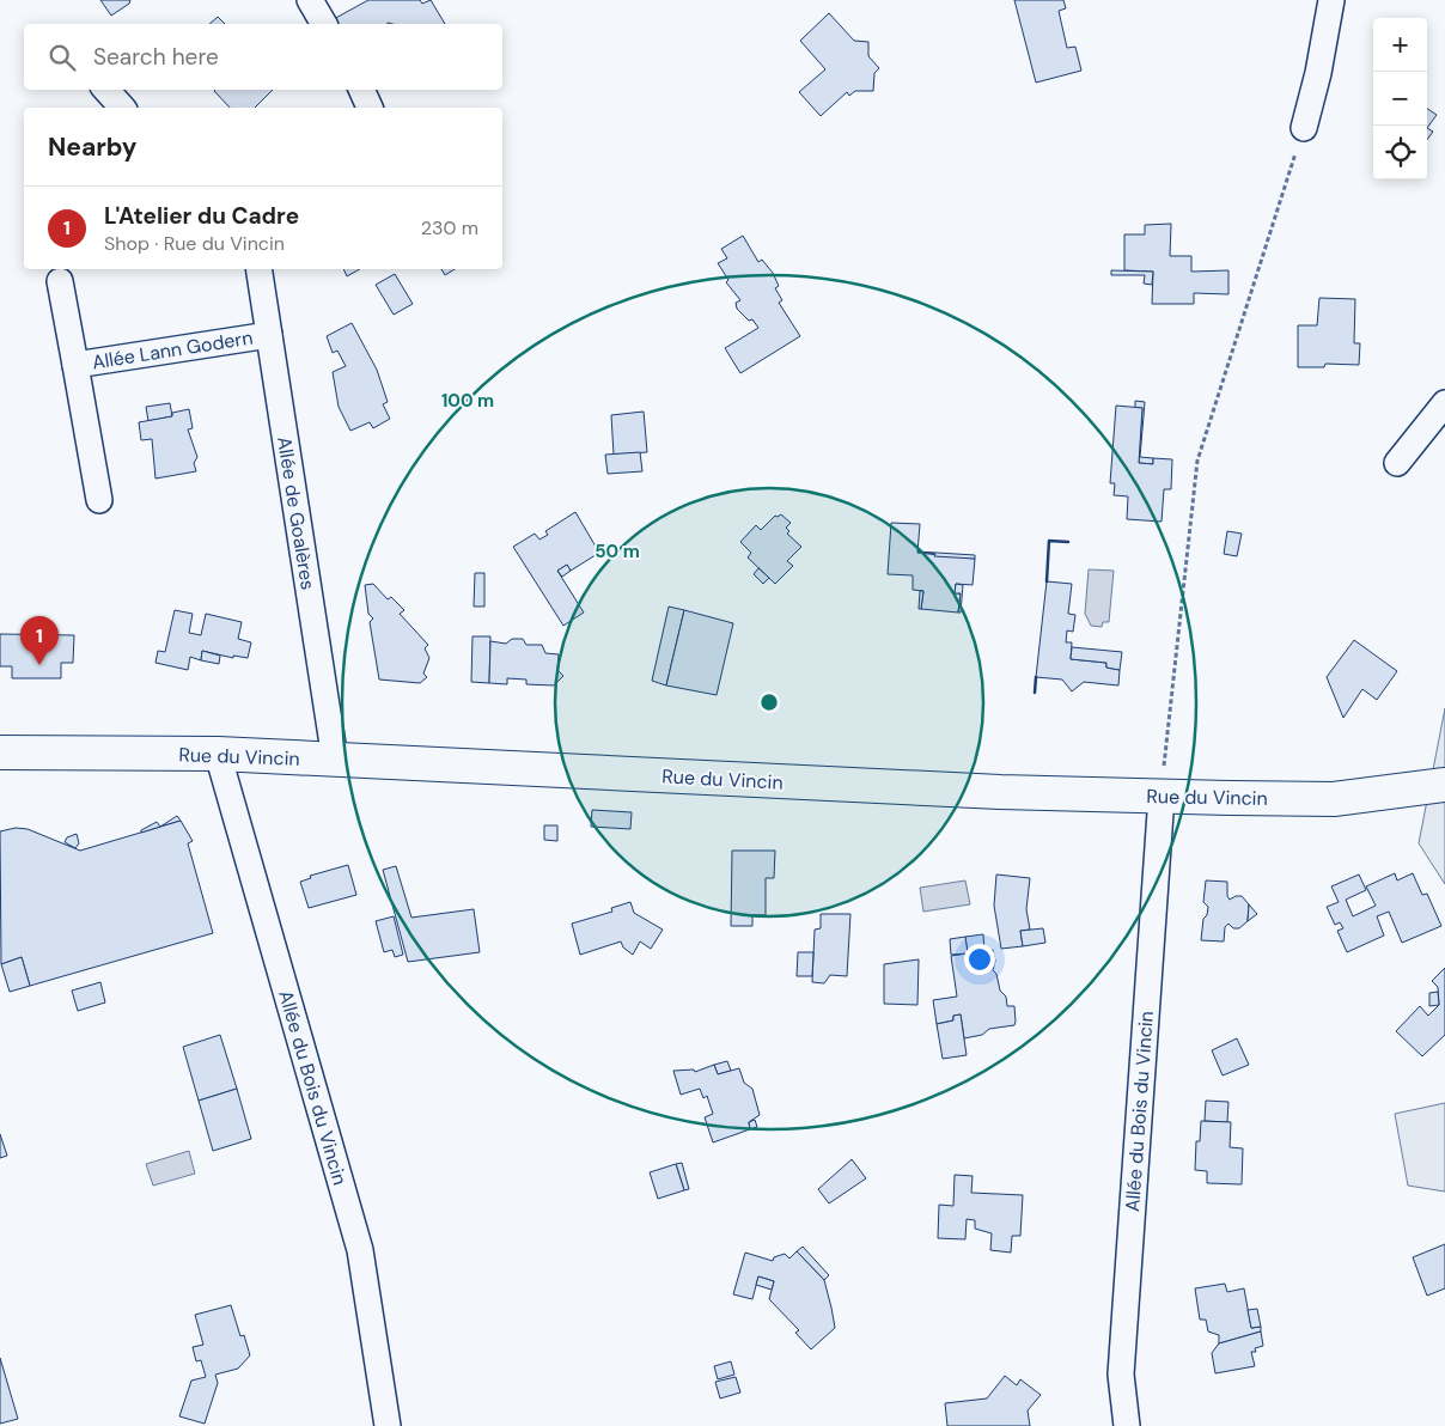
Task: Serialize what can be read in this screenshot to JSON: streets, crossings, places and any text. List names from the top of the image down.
{
  "streets": {
    "main road": ["Rue du Vincin"],
    "street": ["Allée Lann Godern", "Allée de Goalères", "Allée du Bois du Vincin"]
  },
  "crossings": [
    ["Allée Lann Godern", "Allée de Goalères"],
    ["Allée de Goalères", "Rue du Vincin"],
    ["Rue du Vincin", "Allée du Bois du Vincin"]
  ],
  "page": {
    "map_buttons": ["+", "−"],
    "search": "Search here",
    "heading": "Nearby",
    "list": [
      {
        "mark": "1",
        "name": "L'Atelier du Cadre",
        "note": "Shop · Rue du Vincin",
        "value": "230 m"
      }
    ],
    "pins": "1"
  },
  "rings": ["100 m", "50 m"]
}
